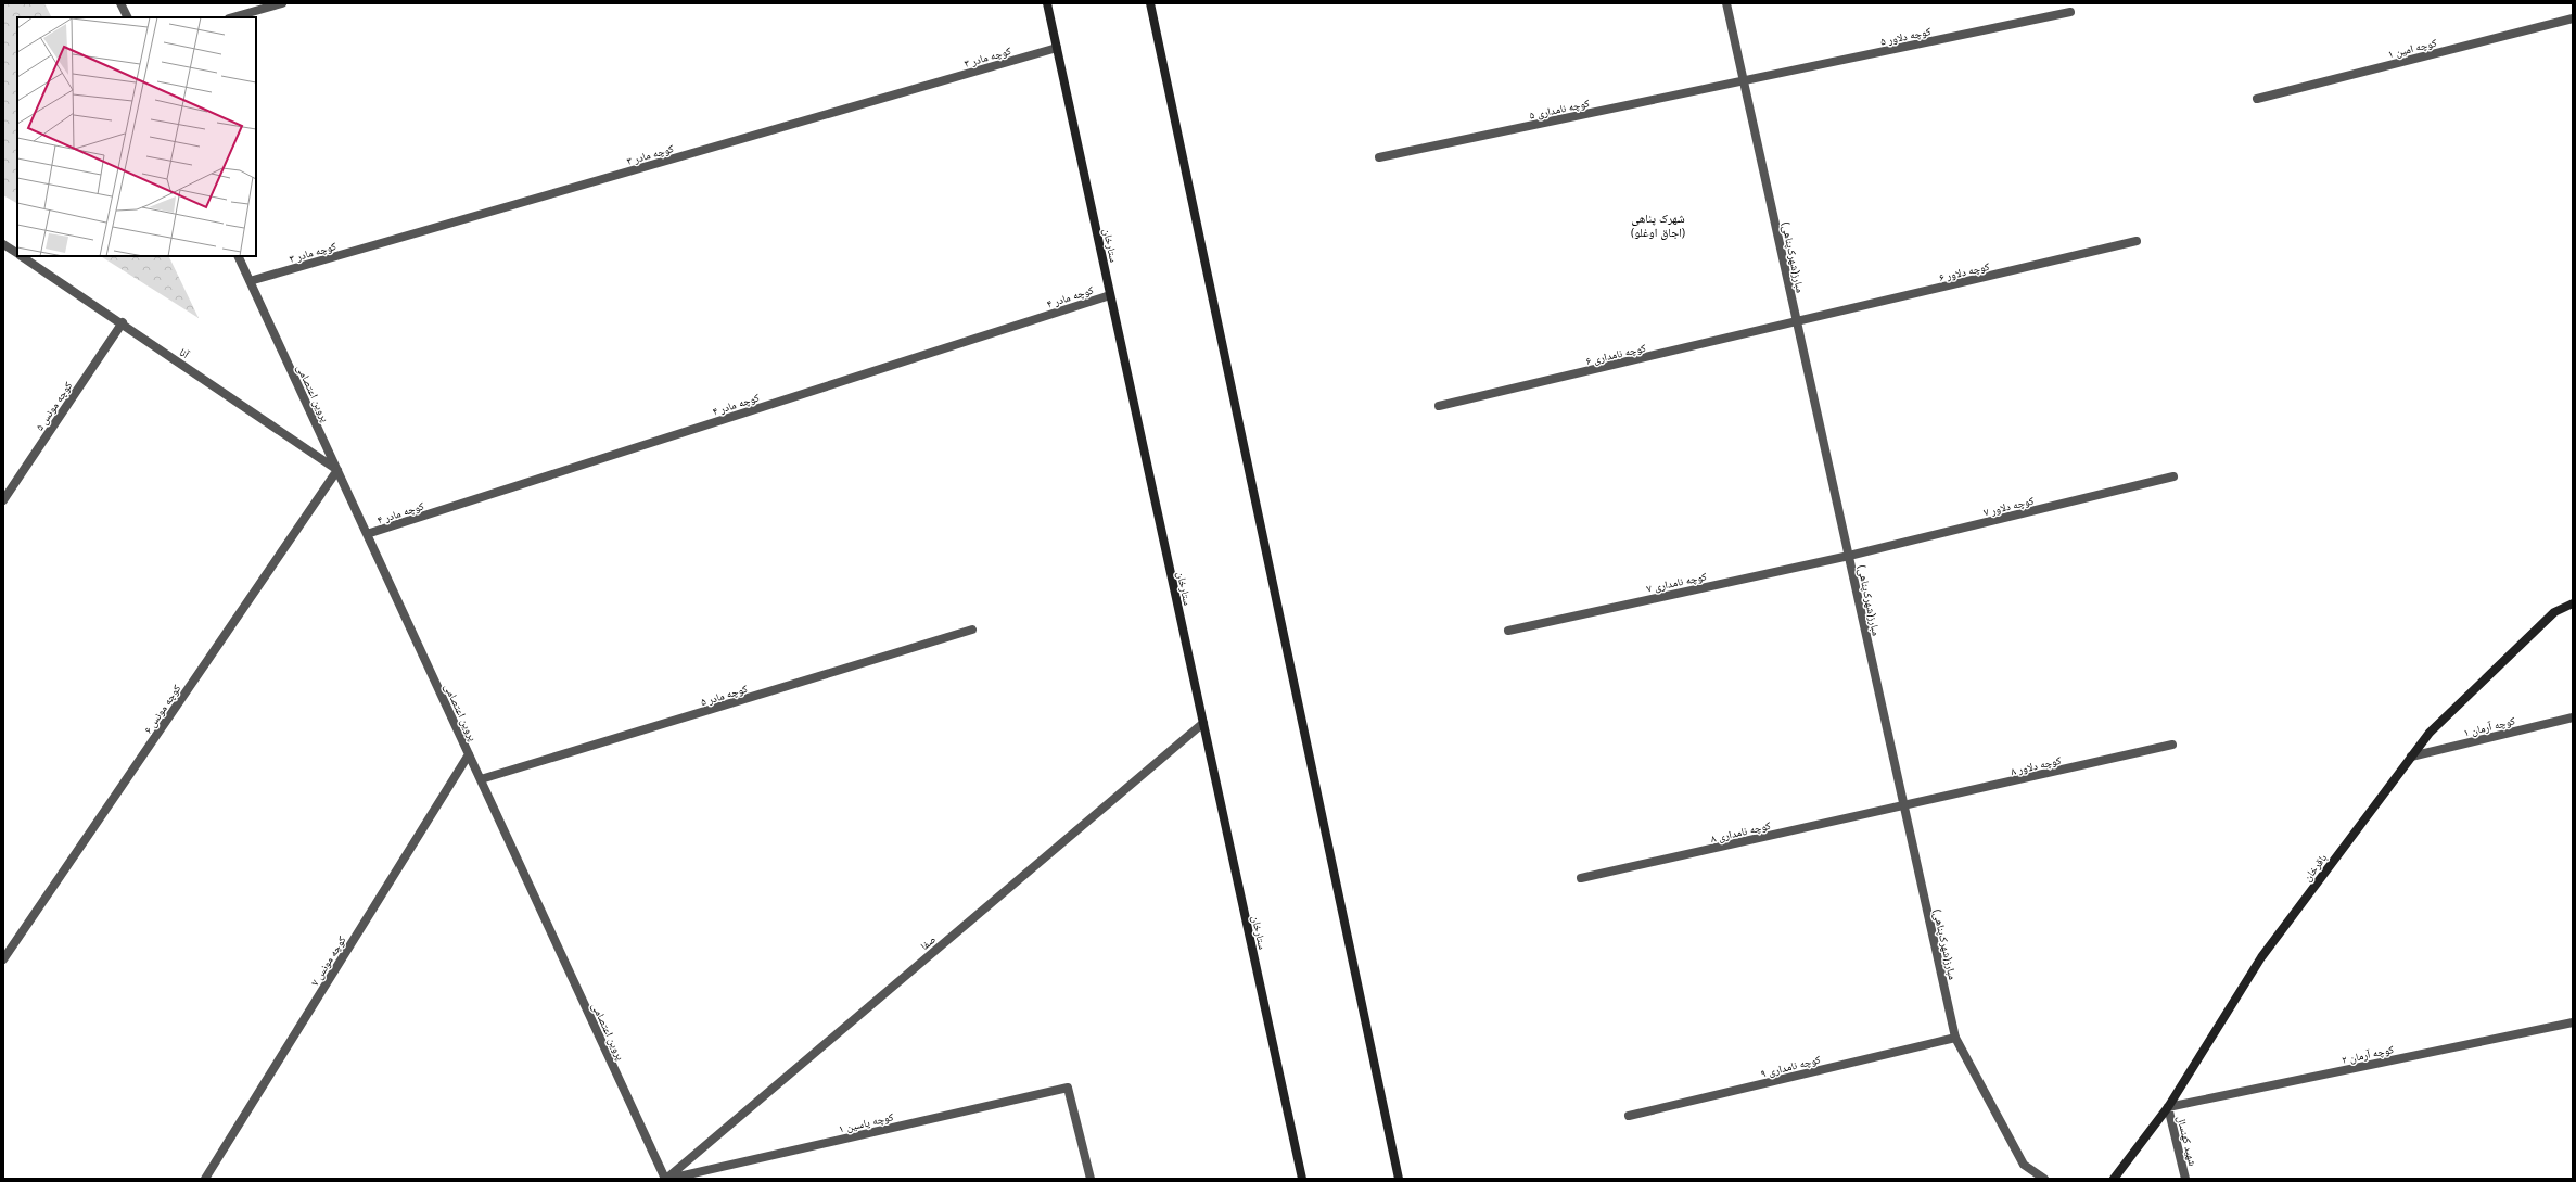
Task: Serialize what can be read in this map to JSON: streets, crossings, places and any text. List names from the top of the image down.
{
  "streets": {
    "main road": ["ستارخان", "باقرخان"],
    "street": [
      "کوچه دلاور ۵",
      "کوچه امین ۱",
      "کوچه مادر ۳",
      "کوچه نامداری ۵",
      "مبارز(شهرک‌پناهی)",
      "کوچه دلاور ۶",
      "کوچه مادر ۴",
      "آنا",
      "کوچه نامداری ۶",
      "پروین اعتصامی",
      "کوچه مونس ۵",
      "کوچه دلاور ۷",
      "کوچه نامداری ۷",
      "کوچه مادر ۵",
      "کوچه مونس ۶",
      "کوچه آرمان ۱",
      "کوچه دلاور ۸",
      "کوچه نامداری ۸",
      "صفا",
      "کوچه مونس ۷",
      "کوچه آرمان ۲",
      "کوچه نامداری ۹",
      "کوچه یاسین ۱",
      "شهید کهنسال"
    ]
  },
  "crossings": [
    ["کوچه دلاور ۵", "کوچه نامداری ۵"],
    ["کوچه دلاور ۵", "مبارز(شهرک‌پناهی)"],
    ["کوچه مادر ۳", "ستارخان"],
    ["کوچه مادر ۳", "پروین اعتصامی"],
    ["کوچه نامداری ۵", "مبارز(شهرک‌پناهی)"],
    ["ستارخان", "کوچه مادر ۴"],
    ["ستارخان", "صفا"],
    ["مبارز(شهرک‌پناهی)", "کوچه دلاور ۶"],
    ["مبارز(شهرک‌پناهی)", "کوچه نامداری ۶"],
    ["مبارز(شهرک‌پناهی)", "کوچه دلاور ۷"],
    ["مبارز(شهرک‌پناهی)", "کوچه نامداری ۷"],
    ["مبارز(شهرک‌پناهی)", "کوچه دلاور ۸"],
    ["مبارز(شهرک‌پناهی)", "کوچه نامداری ۸"],
    ["مبارز(شهرک‌پناهی)", "کوچه نامداری ۹"],
    ["کوچه دلاور ۶", "کوچه نامداری ۶"],
    ["کوچه مادر ۴", "پروین اعتصامی"],
    ["آنا", "پروین اعتصامی"],
    ["آنا", "کوچه مونس ۵"],
    ["آنا", "کوچه مونس ۶"],
    ["پروین اعتصامی", "کوچه مادر ۵"],
    ["پروین اعتصامی", "کوچه مونس ۶"],
    ["پروین اعتصامی", "صفا"],
    ["پروین اعتصامی", "کوچه مونس ۷"],
    ["پروین اعتصامی", "کوچه یاسین ۱"],
    ["کوچه دلاور ۷", "کوچه نامداری ۷"],
    ["کوچه آرمان ۱", "باقرخان"],
    ["کوچه دلاور ۸", "کوچه نامداری ۸"],
    ["باقرخان", "کوچه آرمان ۲"],
    ["باقرخان", "شهید کهنسال"],
    ["صفا", "کوچه یاسین ۱"],
    ["کوچه آرمان ۲", "شهید کهنسال"]
  ],
  "districts": ["شهرک پناهی (اجاق اوغلو)"]
}
